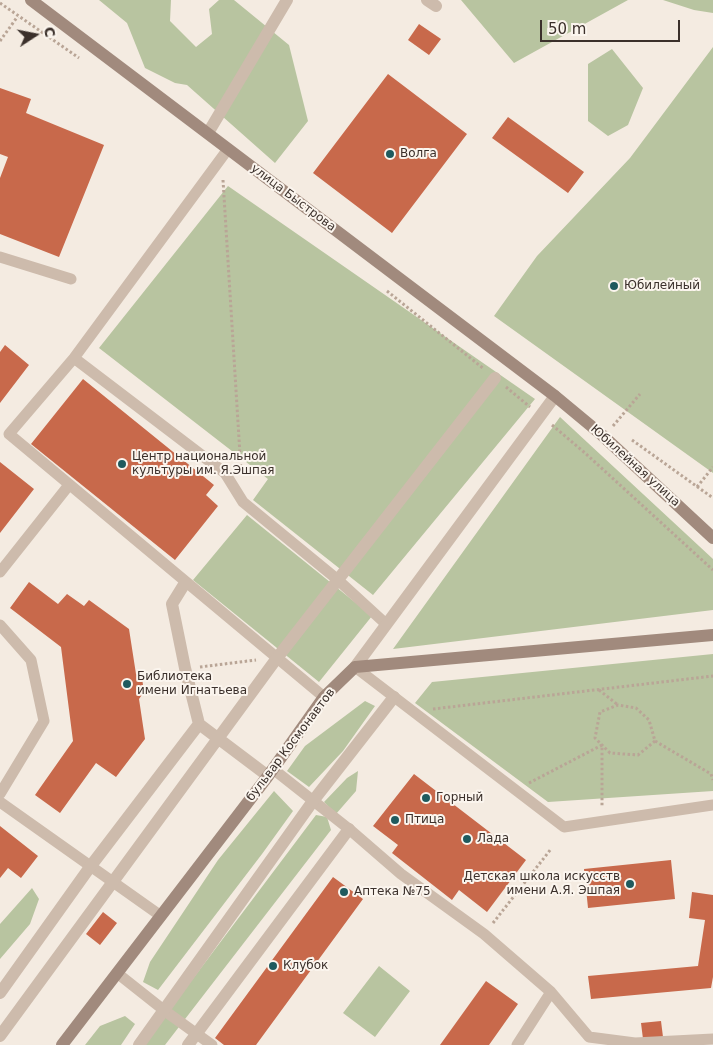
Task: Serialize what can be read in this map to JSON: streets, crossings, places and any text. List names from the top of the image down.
{
  "streets": {
    "street": ["улица Быстрова", "Юбилейная улица", "бульвар Космонавтов"]
  },
  "crossings": [
    ["улица Быстрова", "Юбилейная улица"],
    ["улица Быстрова", "бульвар Космонавтов"],
    ["Юбилейная улица", "бульвар Космонавтов"]
  ],
  "places": [
    "Волга",
    "Юбилейный",
    "Центр национальной культуры им. Я.Эшпая",
    "Библиотека имени Игнатьева",
    "Горный",
    "Птица",
    "Лада",
    "Детская школа искусств имени А.Я. Эшпая",
    "Аптека №75",
    "Клубок"
  ],
  "scale_bar": "50 m",
  "north": "right"
}
